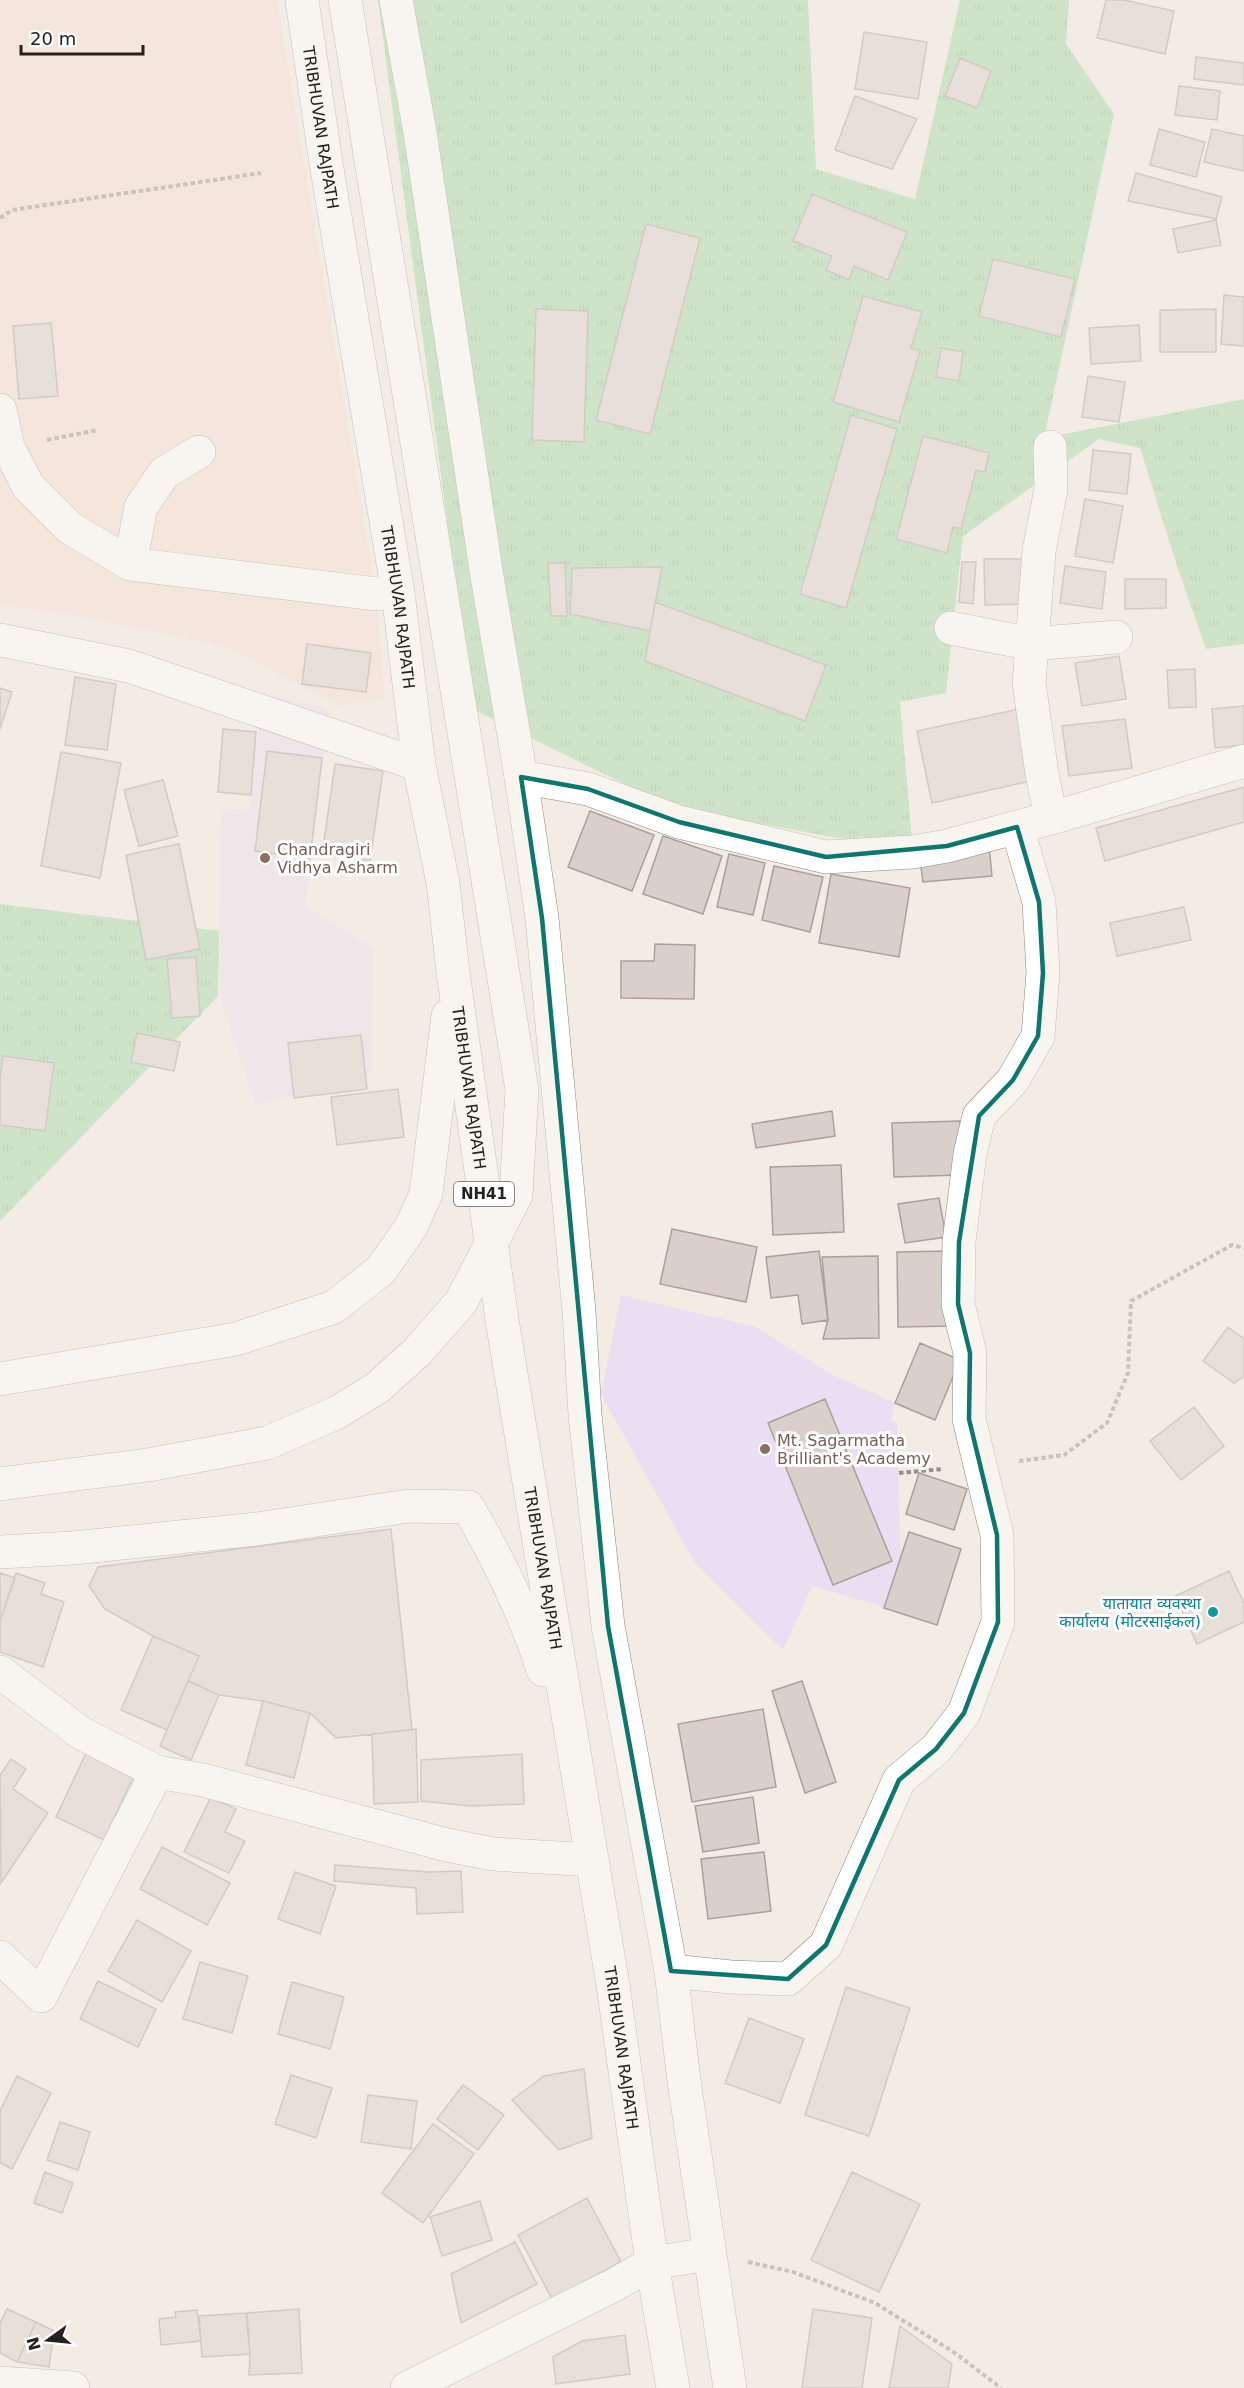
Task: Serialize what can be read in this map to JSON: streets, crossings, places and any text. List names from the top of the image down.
{
  "streets": {
    "main road": ["TRIBHUVAN RAJPATH", "NH41"]
  },
  "places": ["Chandragiri Vidhya Asharm", "Mt. Sagarmatha Brilliant's Academy", "यातायात व्यवस्था कार्यालय (मोटरसाईकल)"],
  "scale_bar": "20 m",
  "north": "left"
}
